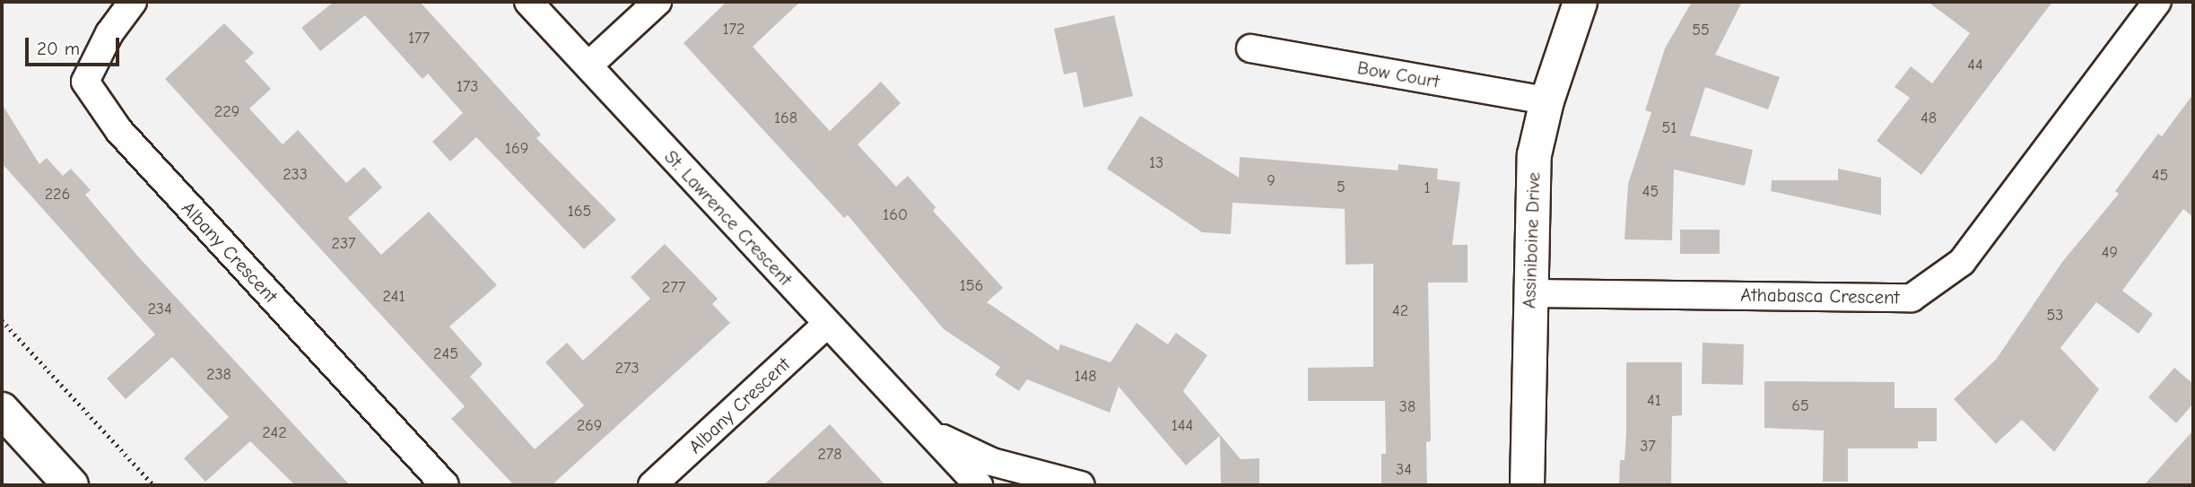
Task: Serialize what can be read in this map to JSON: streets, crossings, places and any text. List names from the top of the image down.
{
  "streets": {
    "street": [
      "Bow Court",
      "St. Lawrence Crescent",
      "Assiniboine Drive",
      "Albany Crescent",
      "Athabasca Crescent"
    ]
  },
  "crossings": [
    ["Bow Court", "Assiniboine Drive"],
    ["St. Lawrence Crescent", "Albany Crescent"],
    ["Assiniboine Drive", "Athabasca Crescent"]
  ],
  "house_numbers": [
    "172",
    "55",
    "177",
    "44",
    "173",
    "229",
    "168",
    "48",
    "51",
    "169",
    "13",
    "233",
    "45",
    "9",
    "5",
    "1",
    "45",
    "226",
    "165",
    "160",
    "237",
    "49",
    "156",
    "277",
    "241",
    "234",
    "42",
    "53",
    "245",
    "273",
    "238",
    "148",
    "41",
    "65",
    "38",
    "269",
    "144",
    "242",
    "37",
    "278",
    "34"
  ],
  "scale_bar": "20 m"
}
